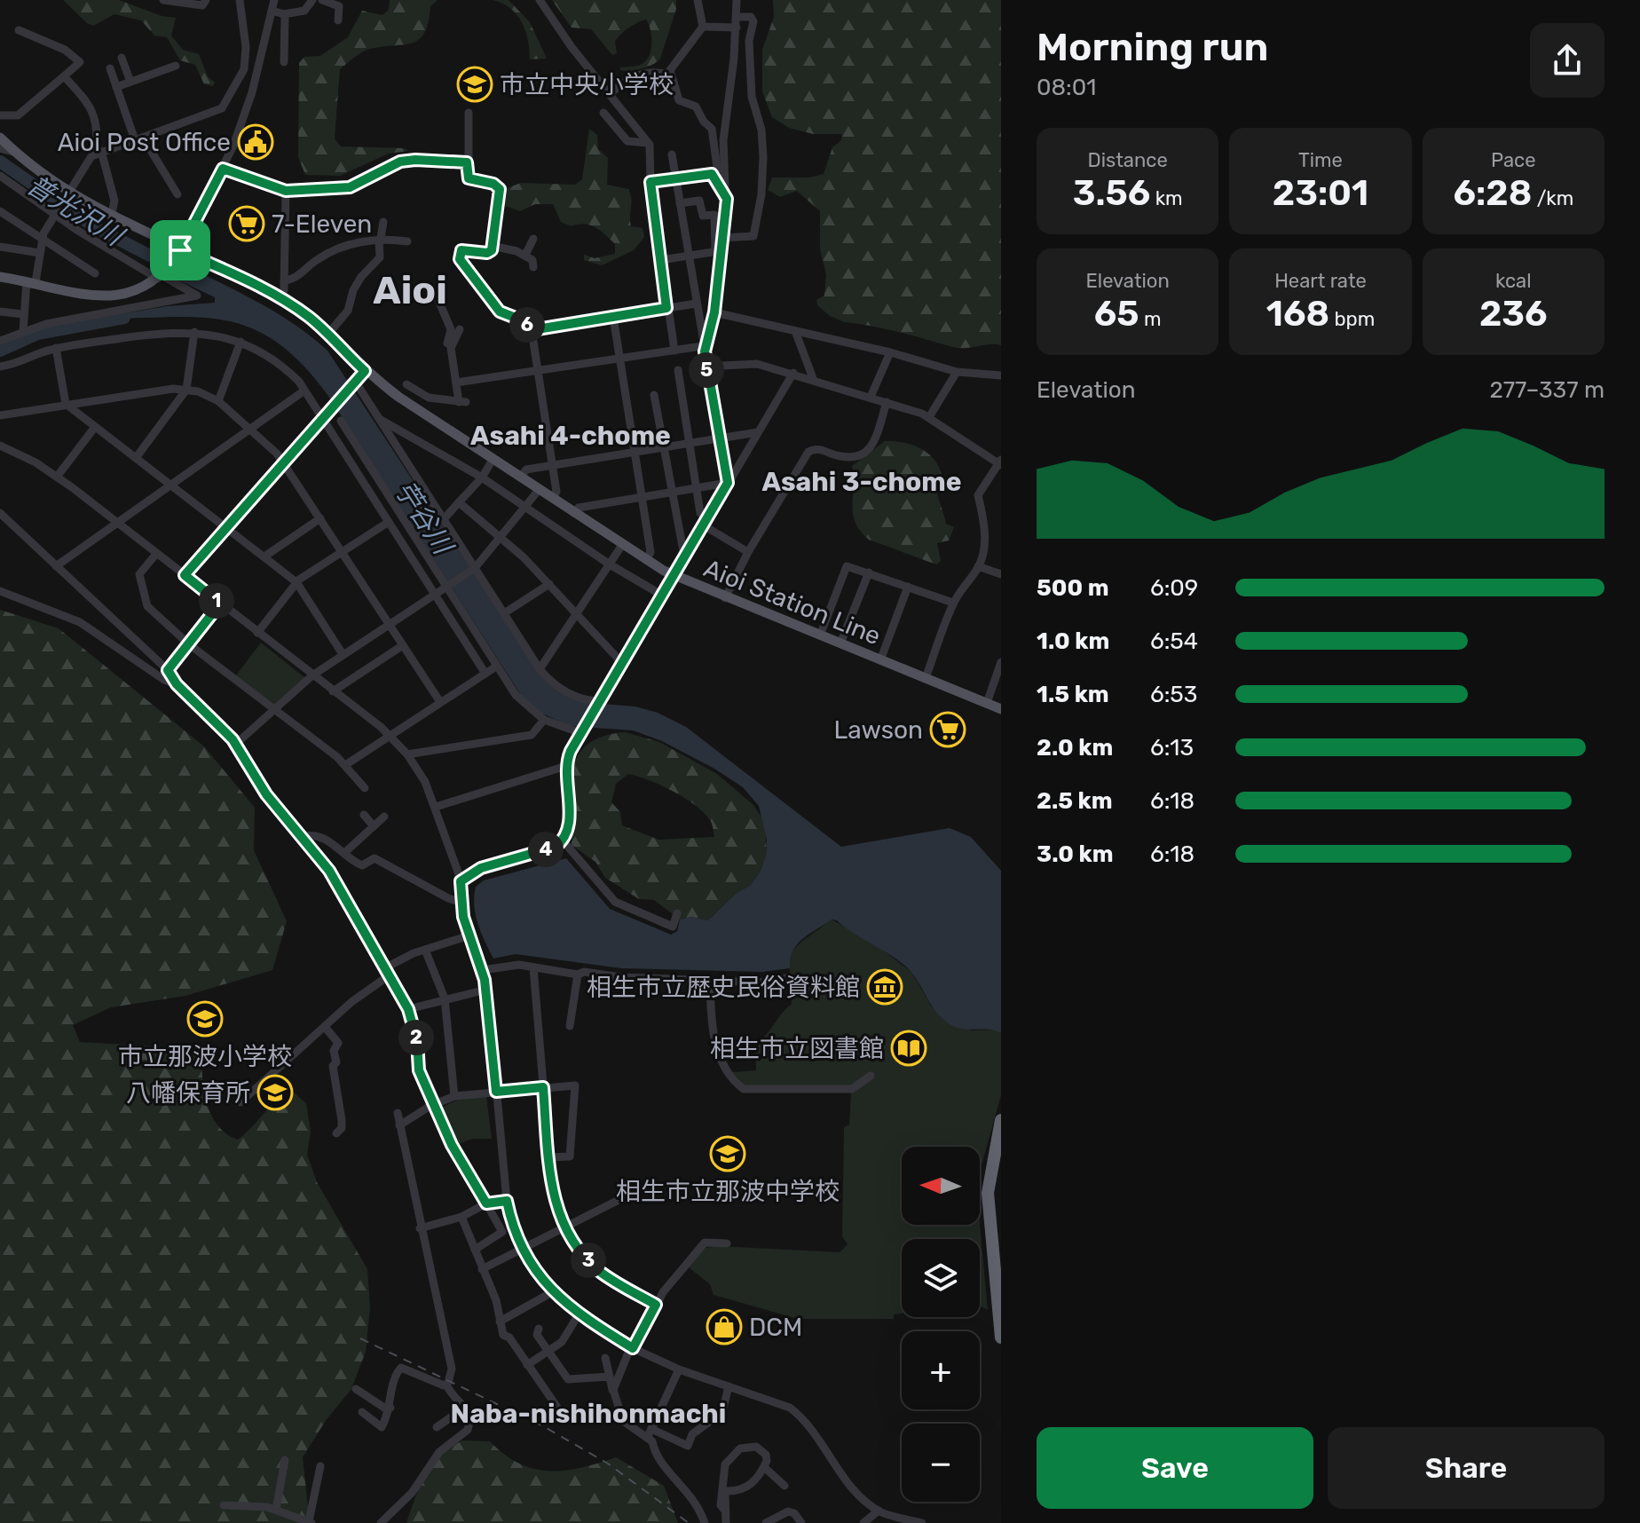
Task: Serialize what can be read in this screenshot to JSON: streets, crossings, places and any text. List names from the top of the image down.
{
  "streets": {
    "main road": ["Aioi Station Line"]
  },
  "districts": [
    "Aioi",
    "Asahi 4-chome",
    "Asahi 3-chome",
    "Naba-nishihonmachi"
  ],
  "water": ["普光沢川", "苧谷川"],
  "places": {
    "school or university": [
      "市立中央小学校",
      "市立那波小学校",
      "八幡保育所",
      "相生市立那波中学校"
    ],
    "public building": ["Aioi Post Office"],
    "supermarket": ["7-Eleven", "Lawson"],
    "museum": ["相生市立歴史民俗資料館"],
    "library": ["相生市立図書館"],
    "shop": ["DCM"]
  },
  "north": "left",
  "page": {
    "heading": ["Morning run", "08:01"],
    "stats": [
      ["Distance", "3.56 km"],
      ["Time", "23:01"],
      ["Pace", "6:28 /km"],
      ["Elevation", "65 m"],
      ["Heart rate", "168 bpm"],
      ["kcal", "236"]
    ],
    "pins": [
      "6",
      "5",
      "1",
      "4",
      "2",
      "3"
    ],
    "chart": ["Elevation", "277–337 m"],
    "list": [
      {
        "name": "500 m",
        "note": "6:09"
      },
      {
        "name": "1.0 km",
        "note": "6:54"
      },
      {
        "name": "1.5 km",
        "note": "6:53"
      },
      {
        "name": "2.0 km",
        "note": "6:13"
      },
      {
        "name": "2.5 km",
        "note": "6:18"
      },
      {
        "name": "3.0 km",
        "note": "6:18"
      }
    ],
    "map_buttons": ["+", "−"],
    "buttons": ["Save", "Share"]
  }
}
